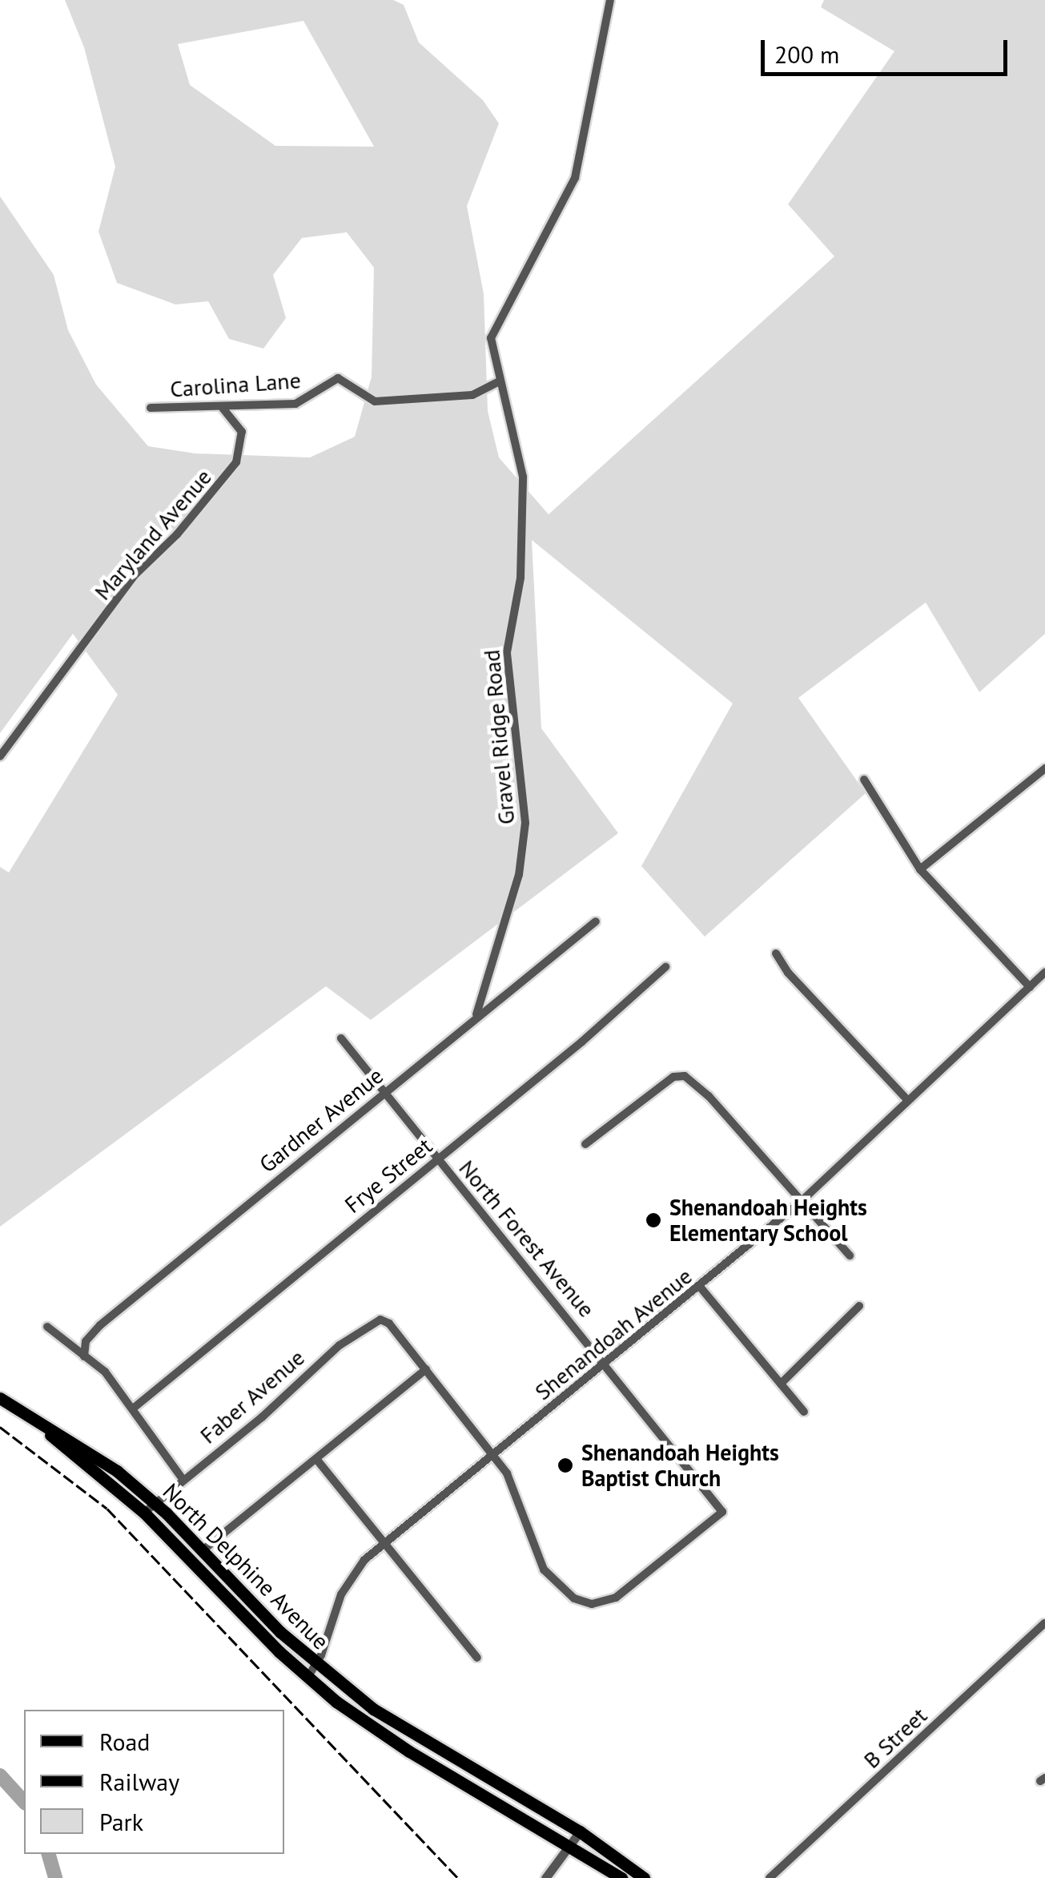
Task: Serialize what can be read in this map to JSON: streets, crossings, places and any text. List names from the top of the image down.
{
  "streets": {
    "main road": ["North Delphine Avenue"],
    "street": [
      "Carolina Lane",
      "Maryland Avenue",
      "Gravel Ridge Road",
      "Gardner Avenue",
      "Frye Street",
      "North Forest Avenue",
      "Shenandoah Avenue",
      "Faber Avenue",
      "B Street"
    ]
  },
  "crossings": [
    ["Carolina Lane", "Maryland Avenue"],
    ["Carolina Lane", "Gravel Ridge Road"],
    ["Gravel Ridge Road", "Gardner Avenue"],
    ["Gardner Avenue", "North Forest Avenue"],
    ["Frye Street", "North Forest Avenue"],
    ["North Forest Avenue", "Shenandoah Avenue"],
    ["Shenandoah Avenue", "North Delphine Avenue"],
    ["Faber Avenue", "North Delphine Avenue"]
  ],
  "places": ["Shenandoah Heights Elementary School", "Shenandoah Heights Baptist Church"],
  "legend": ["Road", "Railway", "Park"],
  "scale_bar": "200 m"
}
